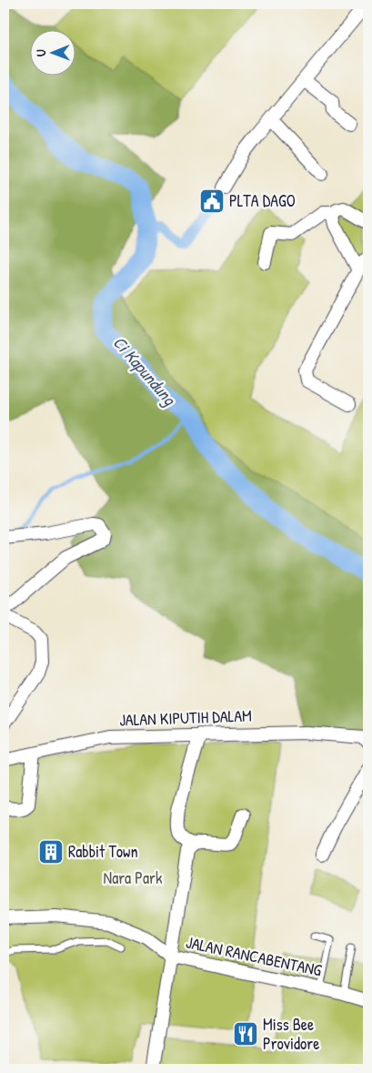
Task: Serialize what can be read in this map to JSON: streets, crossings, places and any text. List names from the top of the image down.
{
  "streets": {
    "street": ["JALAN KIPUTIH DALAM", "JALAN RANCABENTANG"]
  },
  "water": ["Ci Kapundung"],
  "parks": ["Nara Park"],
  "places": {
    "public building": ["PLTA DAGO"],
    "building": ["Rabbit Town"],
    "restaurant": ["Miss Bee Providore"]
  },
  "north": "left"
}
